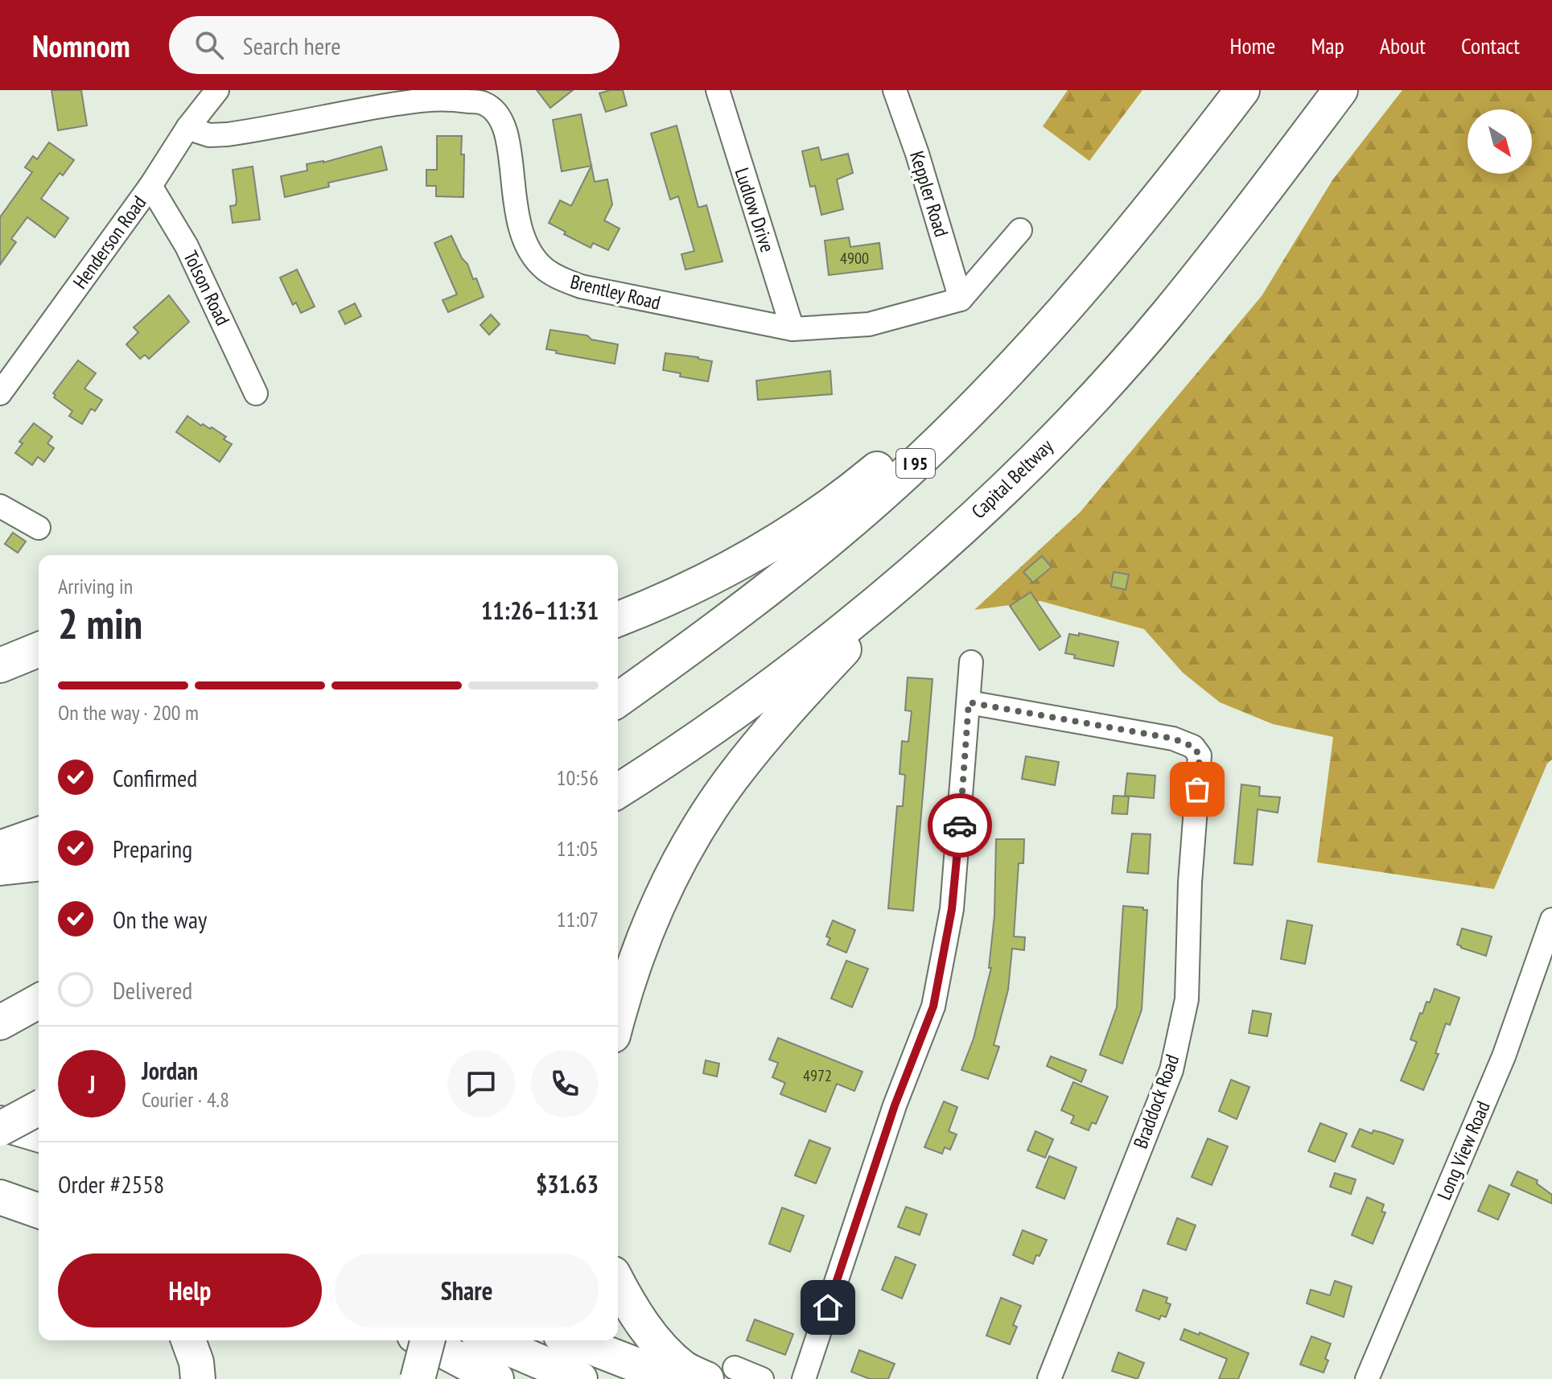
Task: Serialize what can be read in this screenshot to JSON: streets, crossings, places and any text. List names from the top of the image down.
{
  "streets": {
    "highway": ["I 95", "Capital Beltway"],
    "street": [
      "Keppler Road",
      "Ludlow Drive",
      "Henderson Road",
      "Tolson Road",
      "Brentley Road",
      "Braddock Road",
      "Long View Road"
    ]
  },
  "crossings": [
    ["Keppler Road", "Brentley Road"],
    ["Ludlow Drive", "Brentley Road"],
    ["Henderson Road", "Tolson Road"],
    ["Henderson Road", "Brentley Road"]
  ],
  "house_numbers": ["4900", "4972"],
  "north": "bottom right",
  "page": {
    "header": "Nomnom",
    "search": "Search here",
    "nav": [
      "Home",
      "Map",
      "About",
      "Contact"
    ],
    "heading": ["2 min", "Arriving in", "11:26–11:31"],
    "panel": [
      "Jordan",
      "Courier · 4.8",
      "Order #2558",
      "$31.63"
    ],
    "bar": "On the way · 200 m",
    "list": [
      ["Confirmed", "10:56"],
      ["Preparing", "11:05"],
      ["On the way", "11:07"],
      "Delivered"
    ],
    "round": "J",
    "buttons": ["Help", "Share"]
  }
}
